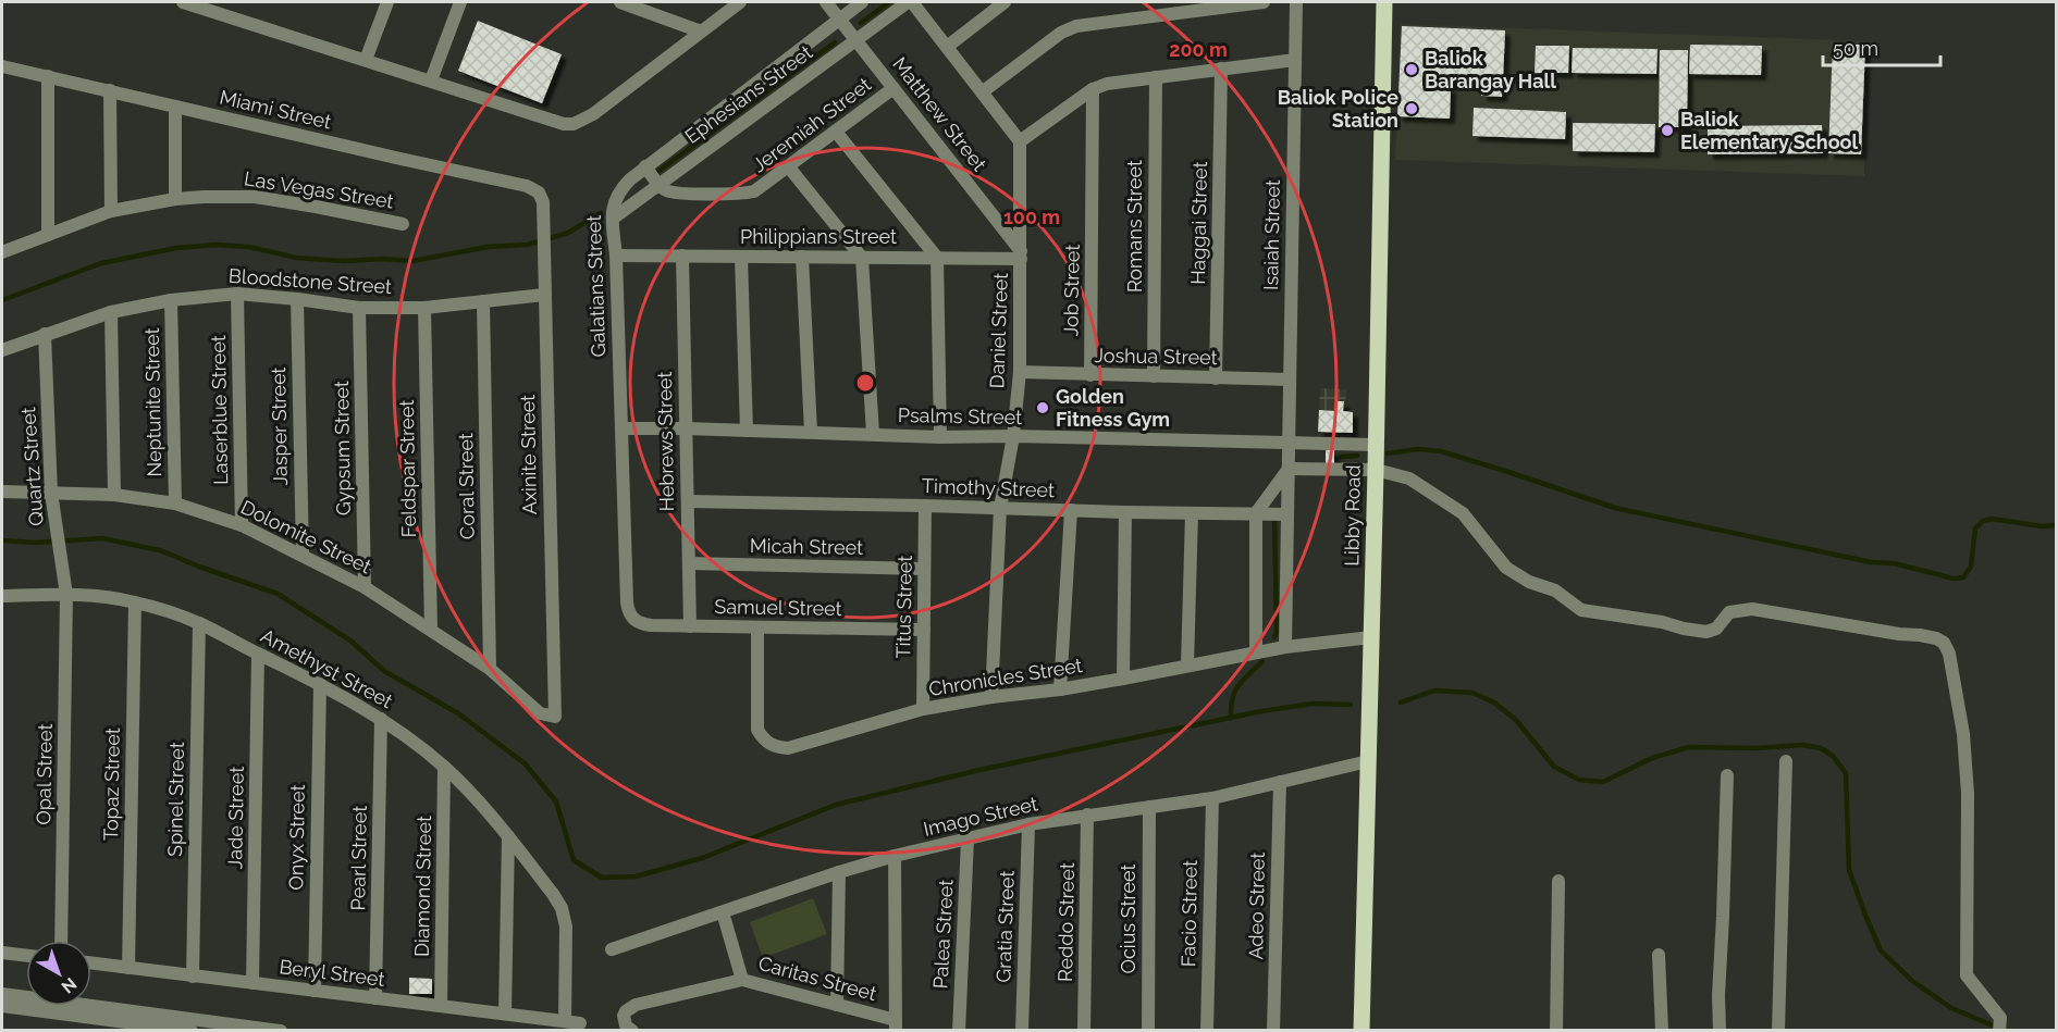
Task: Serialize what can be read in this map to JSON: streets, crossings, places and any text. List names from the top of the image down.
{
  "streets": {
    "main road": ["Libby Road"],
    "street": [
      "Ephesians Street",
      "Miami Street",
      "Matthew Street",
      "Jeremiah Street",
      "Las Vegas Street",
      "Haggai Street",
      "Romans Street",
      "Isaiah Street",
      "Philippians Street",
      "Bloodstone Street",
      "Galatians Street",
      "Job Street",
      "Daniel Street",
      "Joshua Street",
      "Neptunite Street",
      "Laserblue Street",
      "Psalms Street",
      "Jasper Street",
      "Hebrews Street",
      "Gypsum Street",
      "Axinite Street",
      "Quartz Street",
      "Feldspar Street",
      "Coral Street",
      "Timothy Street",
      "Dolomite Street",
      "Micah Street",
      "Titus Street",
      "Samuel Street",
      "Amethyst Street",
      "Chronicles Street",
      "Opal Street",
      "Topaz Street",
      "Spinel Street",
      "Imago Street",
      "Jade Street",
      "Onyx Street",
      "Pearl Street",
      "Diamond Street",
      "Adeo Street",
      "Facio Street",
      "Ocius Street",
      "Reddo Street",
      "Gratia Street",
      "Palea Street",
      "Beryl Street",
      "Caritas Street"
    ]
  },
  "crossings": [
    ["Ephesians Street", "Matthew Street"],
    ["Ephesians Street", "Jeremiah Street"],
    ["Ephesians Street", "Galatians Street"],
    ["Miami Street", "Axinite Street"],
    ["Matthew Street", "Jeremiah Street"],
    ["Matthew Street", "Philippians Street"],
    ["Matthew Street", "Galatians Street"],
    ["Matthew Street", "Daniel Street"],
    ["Haggai Street", "Joshua Street"],
    ["Romans Street", "Joshua Street"],
    ["Isaiah Street", "Joshua Street"],
    ["Isaiah Street", "Psalms Street"],
    ["Isaiah Street", "Timothy Street"],
    ["Isaiah Street", "Chronicles Street"],
    ["Philippians Street", "Galatians Street"],
    ["Philippians Street", "Daniel Street"],
    ["Philippians Street", "Hebrews Street"],
    ["Bloodstone Street", "Neptunite Street"],
    ["Bloodstone Street", "Laserblue Street"],
    ["Bloodstone Street", "Jasper Street"],
    ["Bloodstone Street", "Gypsum Street"],
    ["Bloodstone Street", "Axinite Street"],
    ["Bloodstone Street", "Quartz Street"],
    ["Bloodstone Street", "Feldspar Street"],
    ["Bloodstone Street", "Coral Street"],
    ["Galatians Street", "Psalms Street"],
    ["Galatians Street", "Samuel Street"],
    ["Job Street", "Joshua Street"],
    ["Daniel Street", "Joshua Street"],
    ["Daniel Street", "Psalms Street"],
    ["Daniel Street", "Timothy Street"],
    ["Daniel Street", "Chronicles Street"],
    ["Neptunite Street", "Dolomite Street"],
    ["Laserblue Street", "Dolomite Street"],
    ["Psalms Street", "Hebrews Street"],
    ["Psalms Street", "Libby Road"],
    ["Jasper Street", "Dolomite Street"],
    ["Hebrews Street", "Timothy Street"],
    ["Hebrews Street", "Micah Street"],
    ["Hebrews Street", "Samuel Street"],
    ["Gypsum Street", "Dolomite Street"],
    ["Axinite Street", "Dolomite Street"],
    ["Quartz Street", "Dolomite Street"],
    ["Quartz Street", "Amethyst Street"],
    ["Quartz Street", "Opal Street"],
    ["Feldspar Street", "Dolomite Street"],
    ["Coral Street", "Dolomite Street"],
    ["Timothy Street", "Titus Street"],
    ["Libby Road", "Chronicles Street"],
    ["Libby Road", "Imago Street"],
    ["Micah Street", "Titus Street"],
    ["Titus Street", "Samuel Street"],
    ["Titus Street", "Chronicles Street"],
    ["Samuel Street", "Chronicles Street"],
    ["Amethyst Street", "Opal Street"],
    ["Amethyst Street", "Topaz Street"],
    ["Amethyst Street", "Spinel Street"],
    ["Amethyst Street", "Jade Street"],
    ["Amethyst Street", "Onyx Street"],
    ["Amethyst Street", "Pearl Street"],
    ["Amethyst Street", "Diamond Street"],
    ["Amethyst Street", "Beryl Street"],
    ["Topaz Street", "Beryl Street"],
    ["Spinel Street", "Beryl Street"],
    ["Imago Street", "Adeo Street"],
    ["Imago Street", "Facio Street"],
    ["Imago Street", "Ocius Street"],
    ["Imago Street", "Reddo Street"],
    ["Imago Street", "Gratia Street"],
    ["Imago Street", "Palea Street"],
    ["Jade Street", "Beryl Street"],
    ["Onyx Street", "Beryl Street"],
    ["Pearl Street", "Beryl Street"],
    ["Diamond Street", "Beryl Street"]
  ],
  "places": [
    "Baliok Barangay Hall",
    "Baliok Police Station",
    "Baliok Elementary School",
    "Golden Fitness Gym"
  ],
  "scale_bar": "50 m",
  "north": "bottom right",
  "rings": ["200 m", "100 m"]
}
